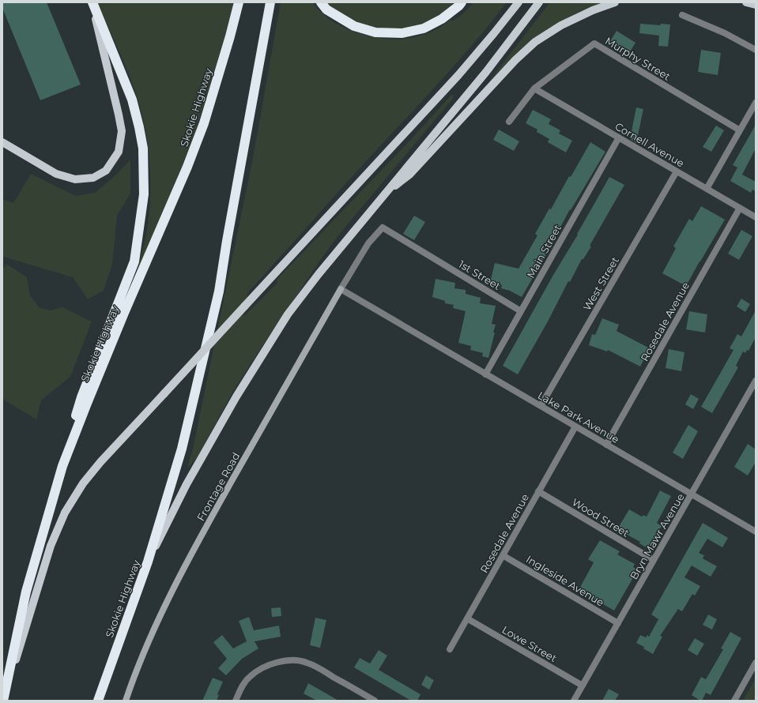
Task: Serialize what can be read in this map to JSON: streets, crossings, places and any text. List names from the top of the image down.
{
  "streets": {
    "highway": ["Skokie Highway"],
    "street": [
      "Murphy Street",
      "Cornell Avenue",
      "Main Street",
      "1st Street",
      "West Street",
      "Rosedale Avenue",
      "Lake Park Avenue",
      "Frontage Road",
      "Wood Street",
      "Bryn Mawr Avenue",
      "Ingleside Avenue",
      "Lowe Street"
    ]
  },
  "crossings": [
    ["Murphy Street", "Cornell Avenue"],
    ["Cornell Avenue", "Main Street"],
    ["Cornell Avenue", "West Street"],
    ["Cornell Avenue", "Rosedale Avenue"],
    ["Main Street", "1st Street"],
    ["Main Street", "Lake Park Avenue"],
    ["1st Street", "Lake Park Avenue"],
    ["1st Street", "Frontage Road"],
    ["West Street", "Lake Park Avenue"],
    ["Rosedale Avenue", "Lake Park Avenue"],
    ["Rosedale Avenue", "Wood Street"],
    ["Rosedale Avenue", "Ingleside Avenue"],
    ["Rosedale Avenue", "Lowe Street"],
    ["Lake Park Avenue", "Frontage Road"],
    ["Lake Park Avenue", "Bryn Mawr Avenue"],
    ["Wood Street", "Bryn Mawr Avenue"],
    ["Bryn Mawr Avenue", "Ingleside Avenue"],
    ["Bryn Mawr Avenue", "Lowe Street"]
  ]
}
